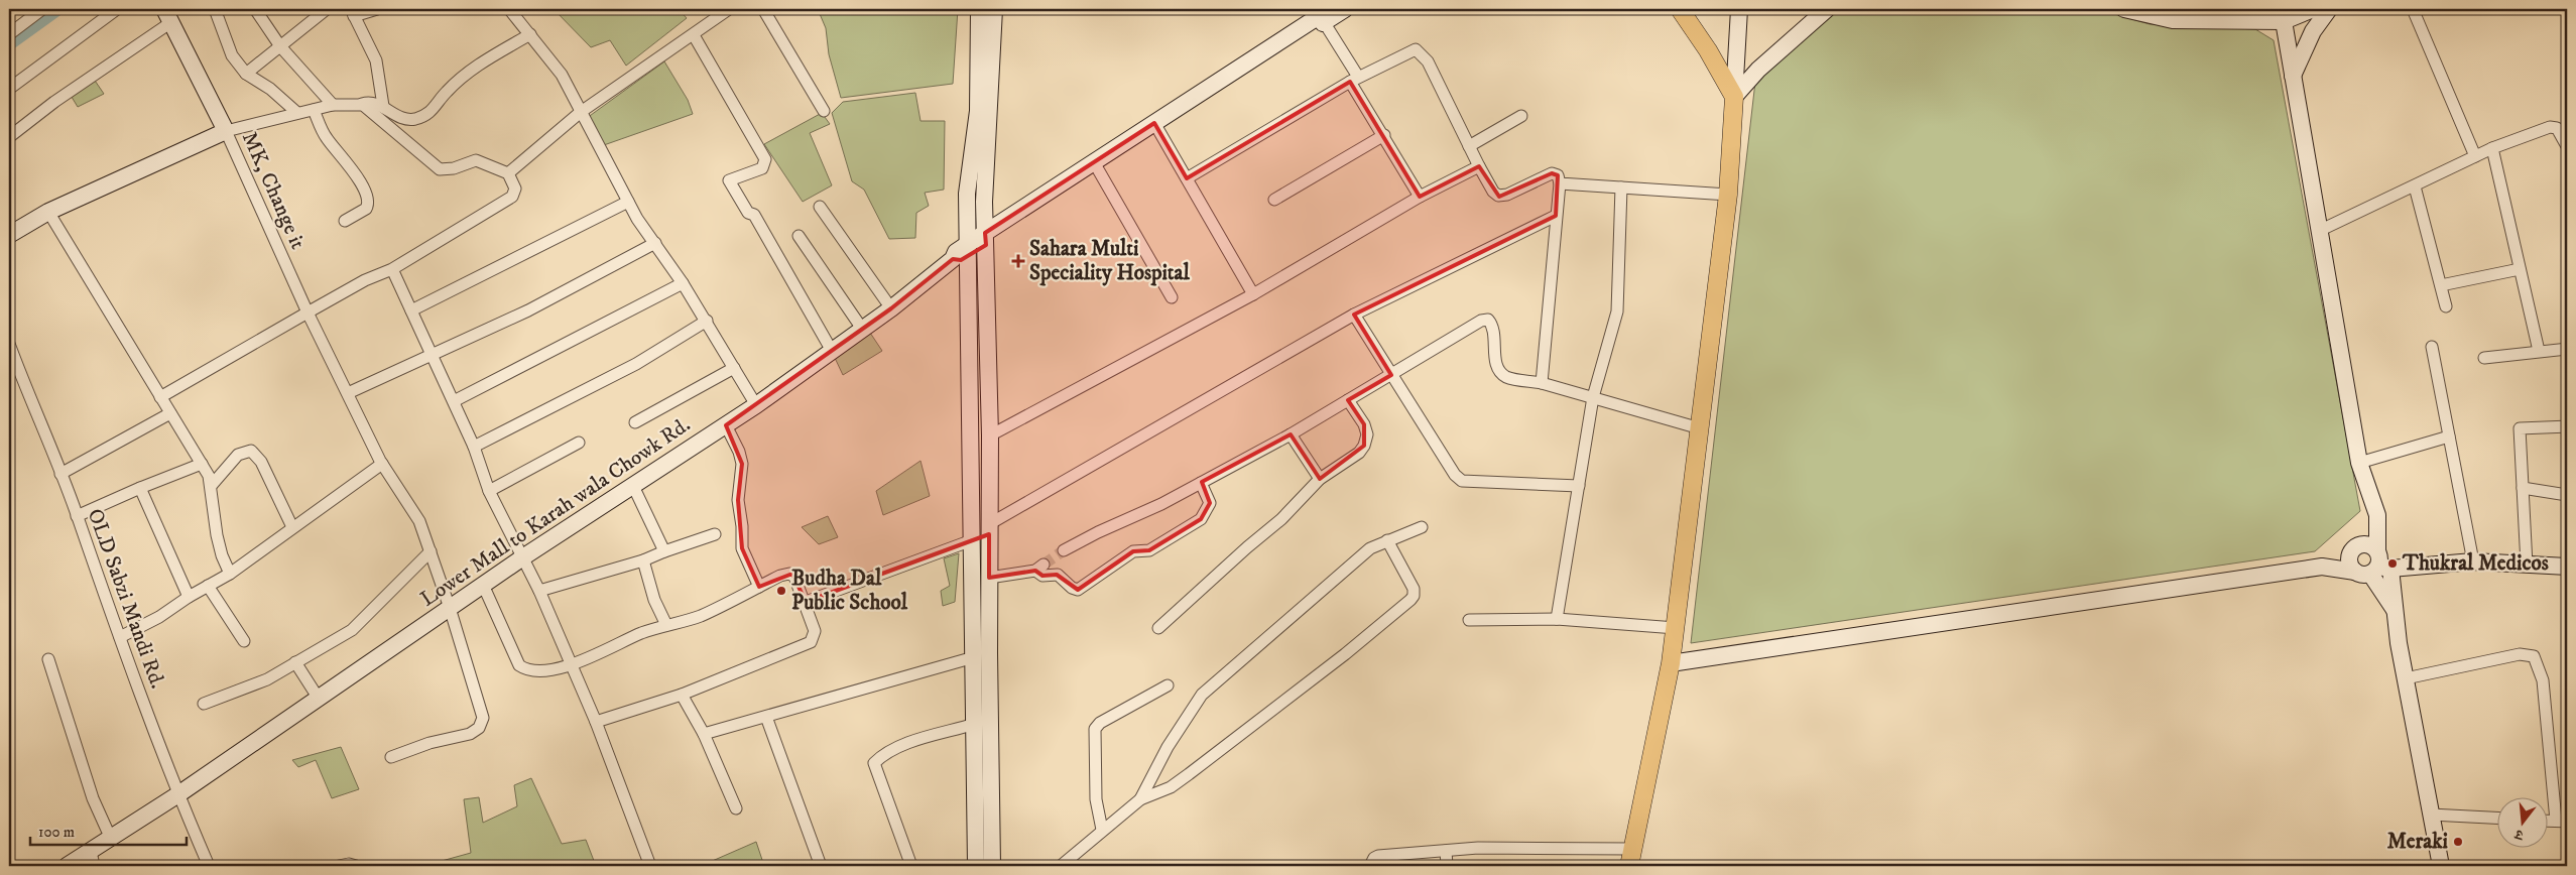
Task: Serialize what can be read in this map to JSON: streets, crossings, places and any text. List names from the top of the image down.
{
  "streets": {
    "main road": ["Lower Mall to Karah wala Chowk Rd."],
    "street": ["MK, Change it", "OLD Sabzi Mandi Rd."]
  },
  "crossings": [
    ["MK, Change it", "Lower Mall to Karah wala Chowk Rd."],
    ["Lower Mall to Karah wala Chowk Rd.", "OLD Sabzi Mandi Rd."]
  ],
  "places": {
    "health": ["Sahara Multi Speciality Hospital"],
    "other": ["Thukral Medicos", "Budha Dal Public School", "Meraki"]
  },
  "scale_bar": "100 m",
  "north": "bottom"
}
